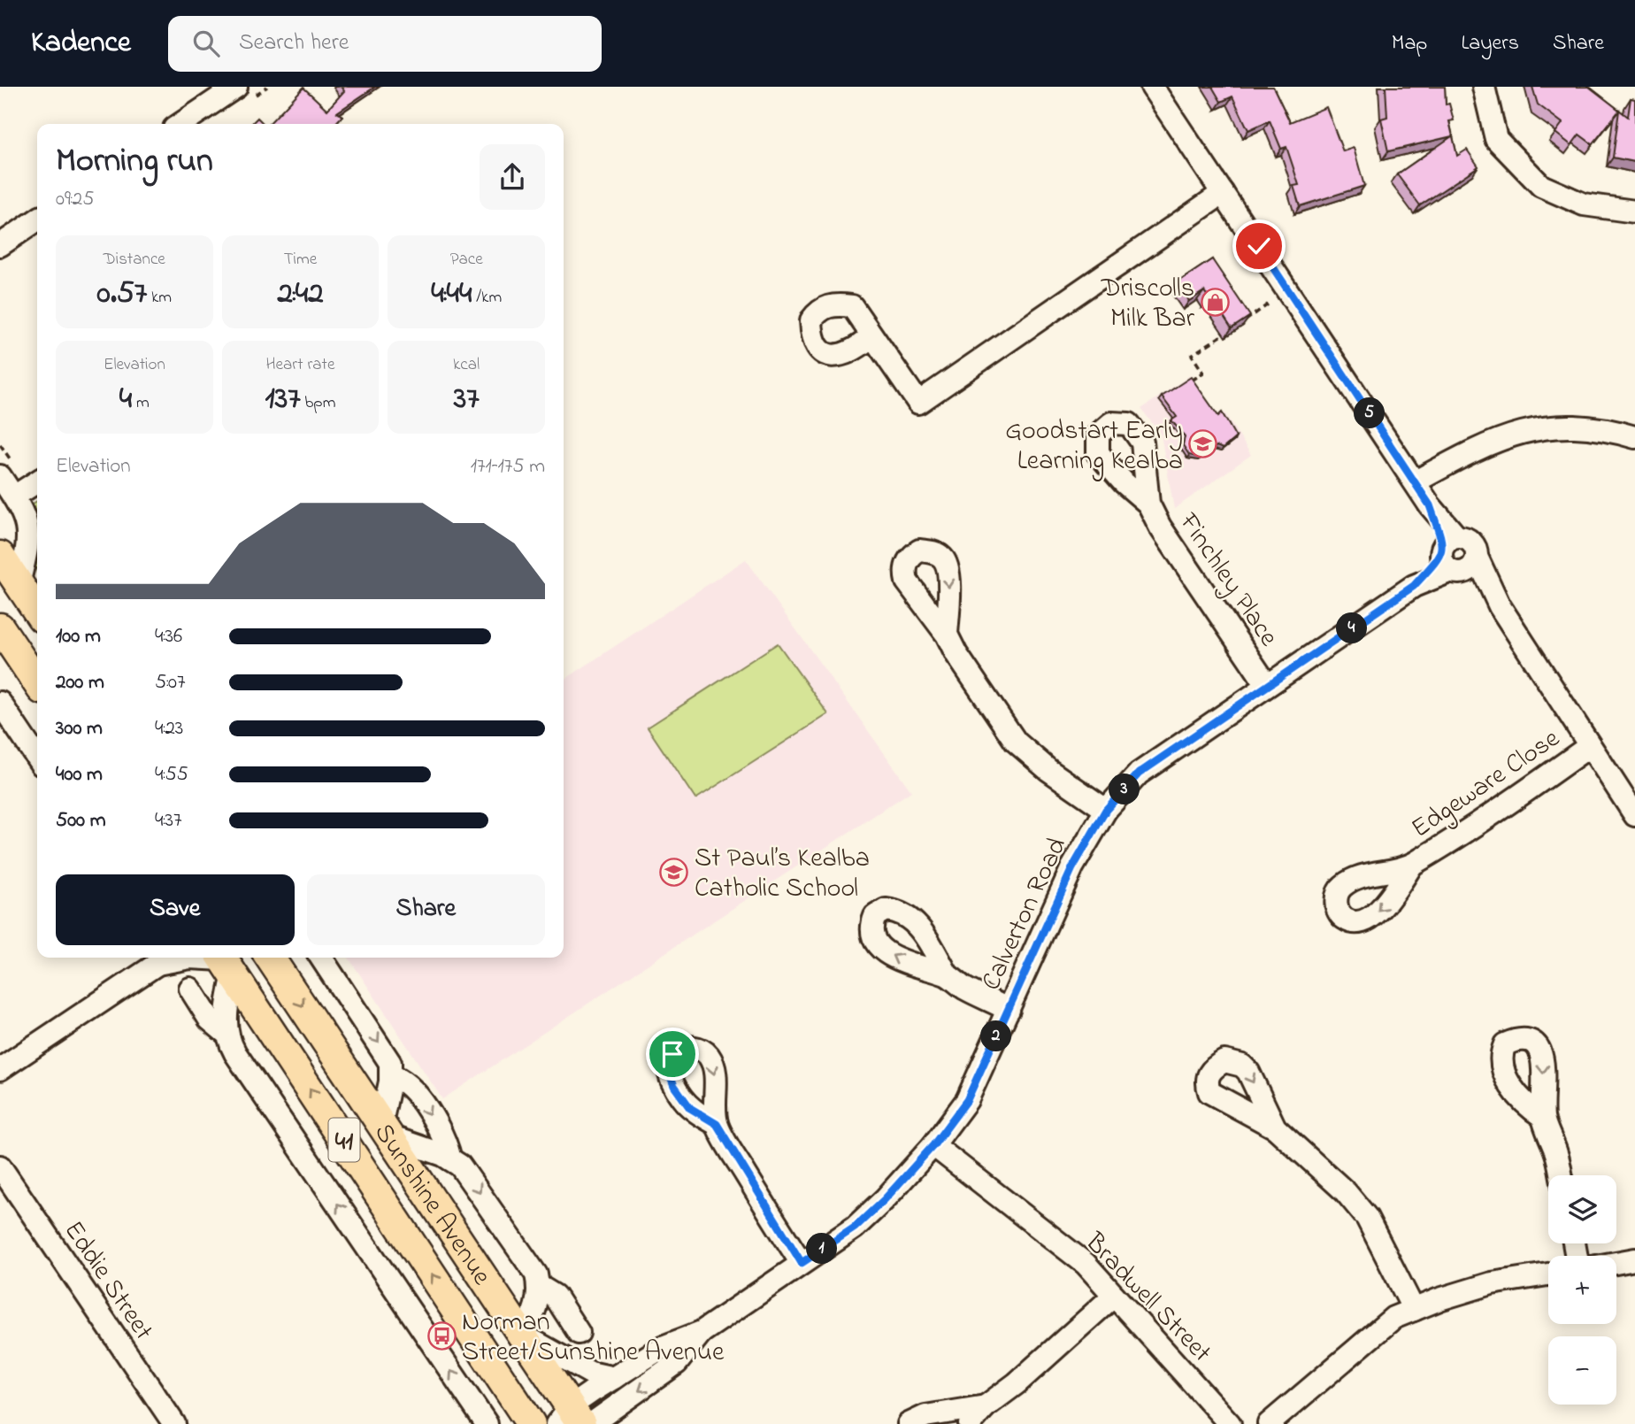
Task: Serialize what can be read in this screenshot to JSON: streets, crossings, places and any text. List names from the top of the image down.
{
  "streets": {
    "main road": ["41", "Sunshine Avenue"],
    "street": [
      "Finchley Place",
      "Edgeware Close",
      "Calverton Road",
      "Eddie Street",
      "Bradwell Street"
    ]
  },
  "crossings": [
    ["Finchley Place", "Calverton Road"],
    ["Calverton Road", "Sunshine Avenue"],
    ["Calverton Road", "Bradwell Street"]
  ],
  "places": {
    "shop": ["Driscolls Milk Bar"],
    "school or university": ["Goodstart Early Learning Kealba", "St Paul’s Kealba Catholic School"],
    "bus stop": ["Norman Street/Sunshine Avenue"]
  },
  "page": {
    "header": "Kadence",
    "search": "Search here",
    "nav": ["Map", "Layers", "Share"],
    "heading": ["Morning run", "09:25"],
    "stats": [
      ["Distance", "0.57 km"],
      ["Time", "2:42"],
      ["Pace", "4:44 /km"],
      ["Elevation", "4 m"],
      ["Heart rate", "137 bpm"],
      ["kcal", "37"]
    ],
    "pins": [
      "5",
      "4",
      "3",
      "2",
      "1"
    ],
    "chart": ["Elevation", "171–175 m"],
    "list": [
      {
        "name": "100 m",
        "note": "4:36"
      },
      {
        "name": "200 m",
        "note": "5:07"
      },
      {
        "name": "300 m",
        "note": "4:23"
      },
      {
        "name": "400 m",
        "note": "4:55"
      },
      {
        "name": "500 m",
        "note": "4:37"
      }
    ],
    "buttons": ["Save", "Share"],
    "map_buttons": ["+", "−"]
  }
}
